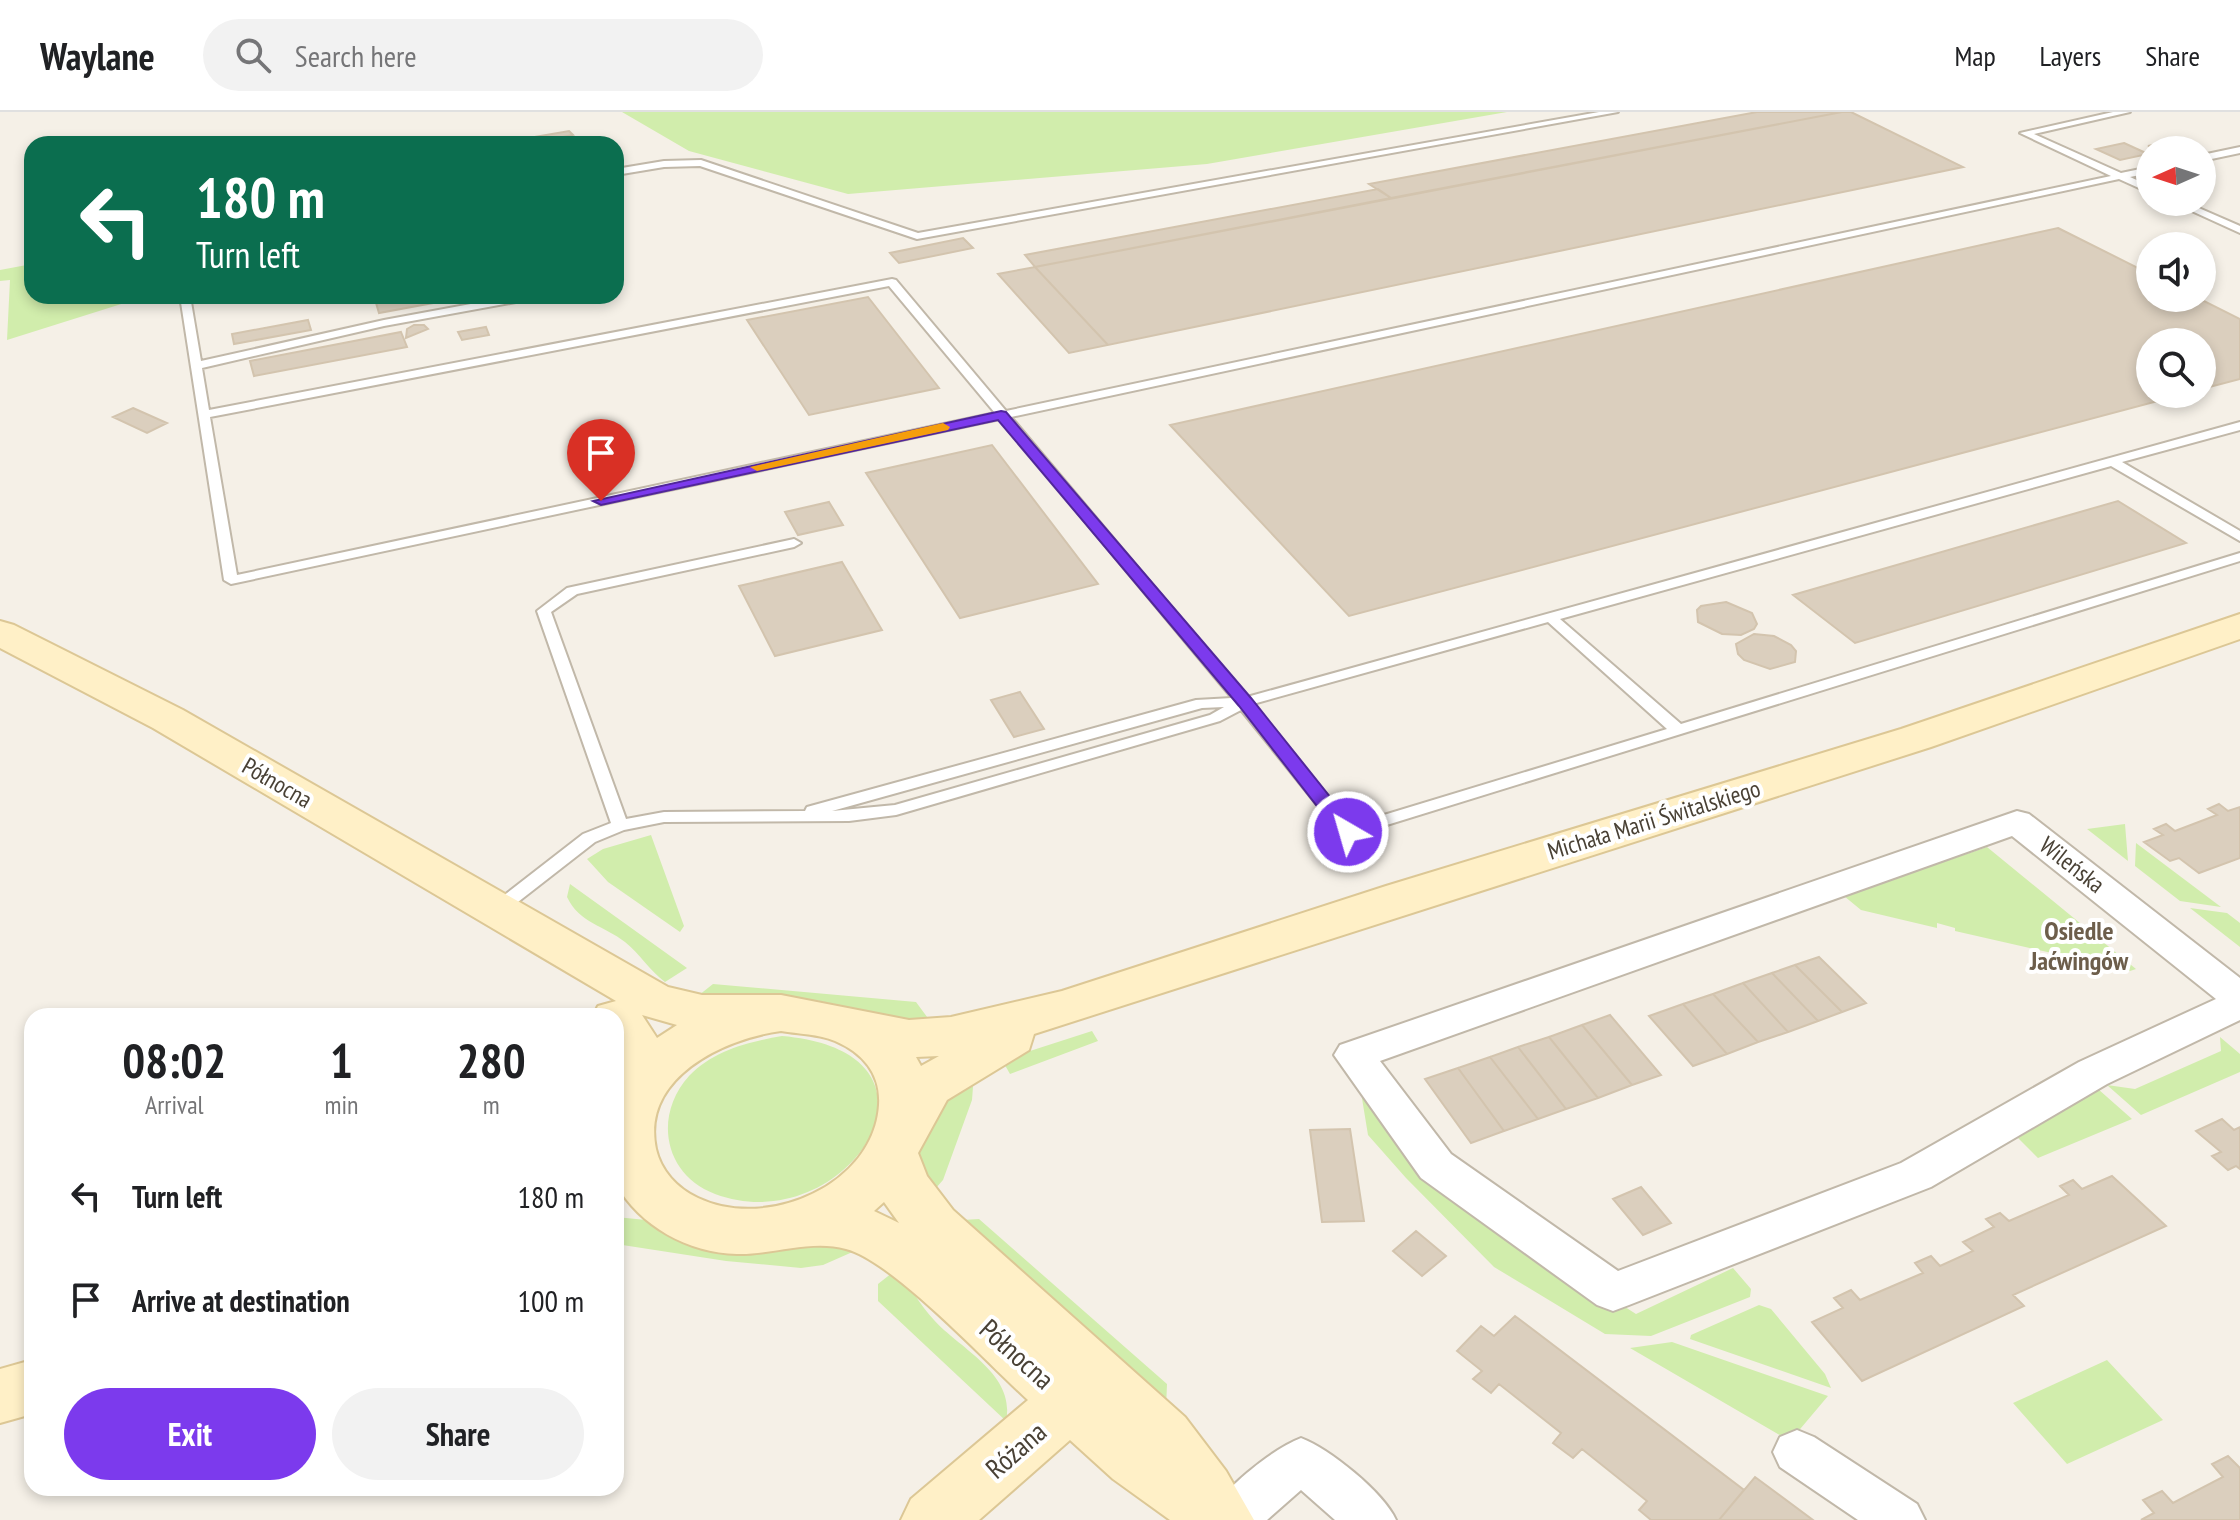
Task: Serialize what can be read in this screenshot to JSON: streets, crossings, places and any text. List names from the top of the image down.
{
  "streets": {
    "main road": ["Północna", "Michała Marii Świtalskiego", "Różana"],
    "street": ["Wileńska"]
  },
  "crossings": [
    ["Północna", "Michała Marii Świtalskiego"],
    ["Północna", "Różana"]
  ],
  "districts": ["Osiedle Jaćwingów"],
  "north": "left",
  "page": {
    "header": "Waylane",
    "search": "Search here",
    "nav": ["Map", "Layers", "Share"],
    "turn": ["180 m", "Turn left"],
    "eta": [
      "08:02",
      "Arrival",
      "1",
      "min",
      "280",
      "m"
    ],
    "list": [
      {
        "name": "Turn left",
        "value": "180 m"
      },
      {
        "name": "Arrive at destination",
        "value": "100 m"
      }
    ],
    "buttons": ["Exit", "Share"]
  }
}
